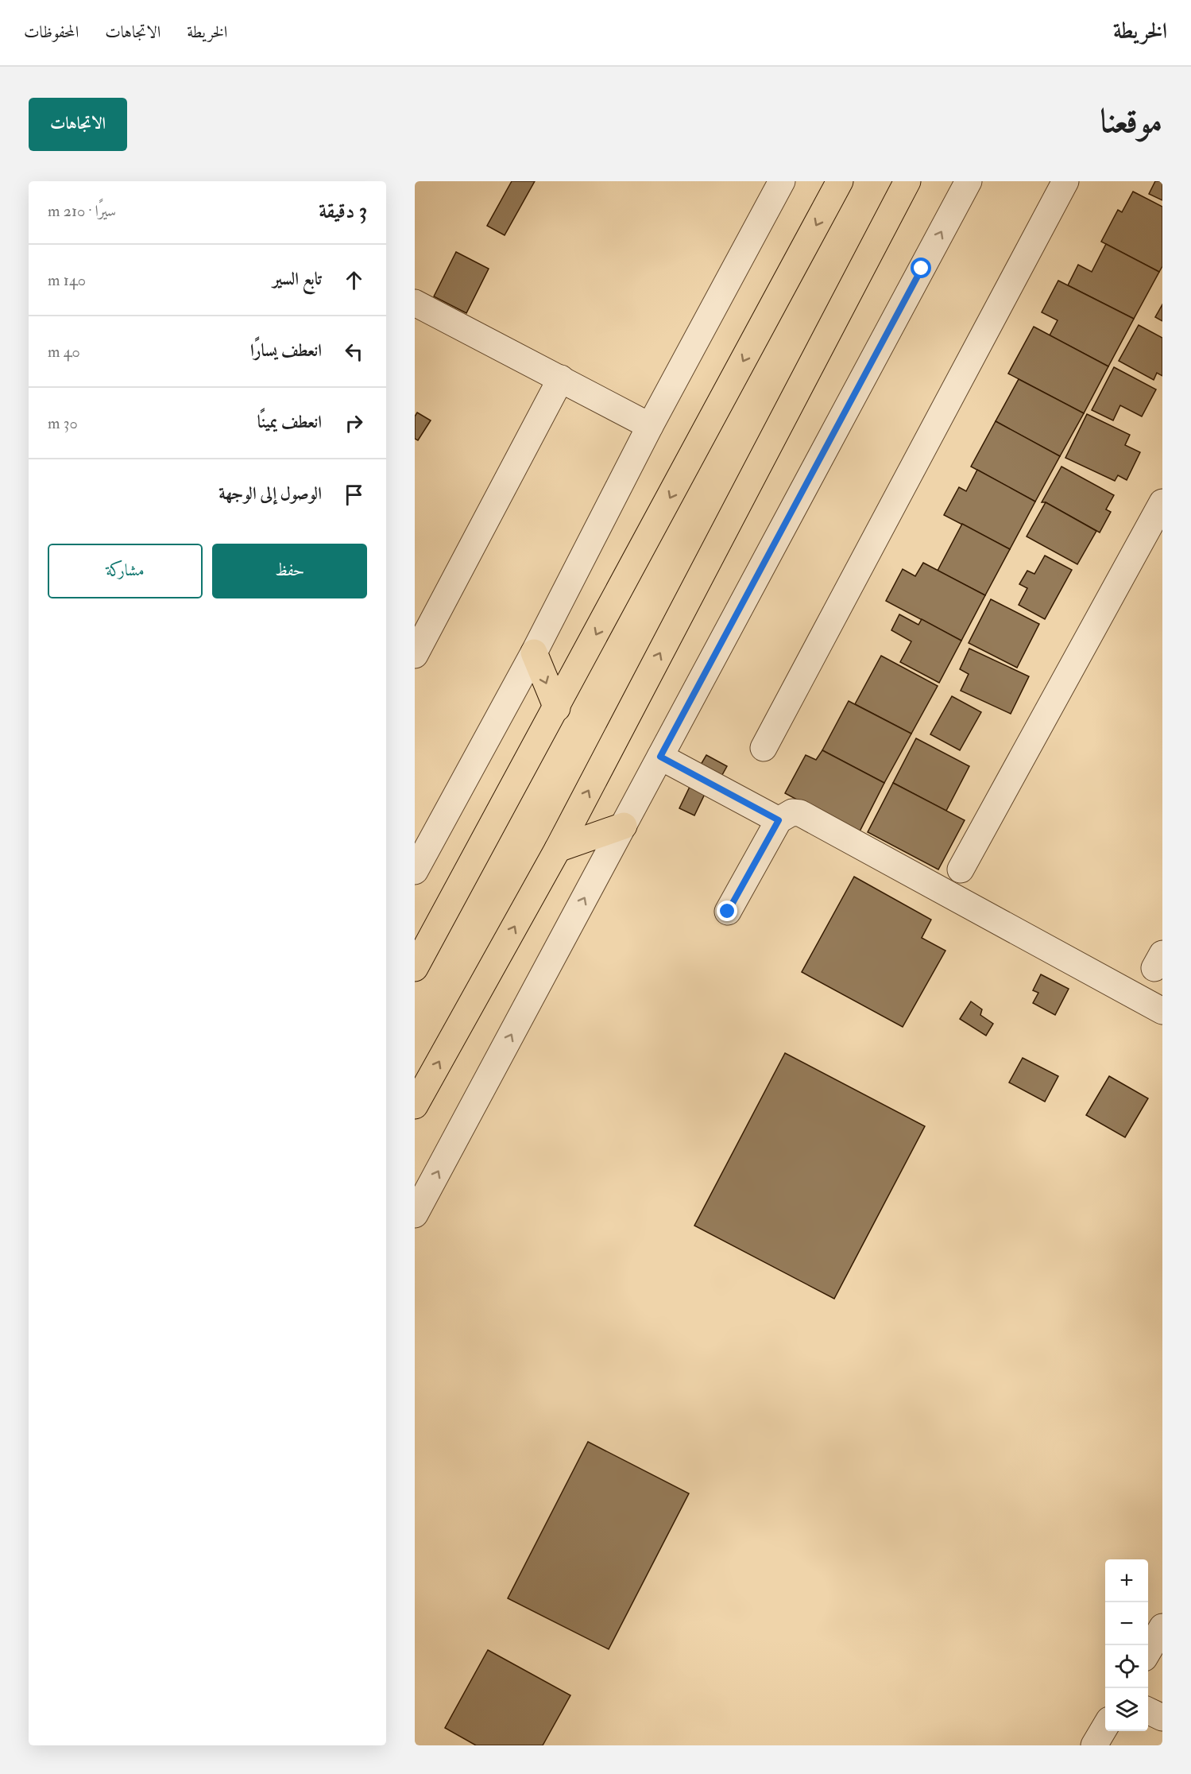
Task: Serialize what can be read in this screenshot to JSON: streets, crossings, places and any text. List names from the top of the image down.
{
  "page": {
    "header": "الخريطة",
    "nav": ["الخريطة", "الاتجاهات", "المحفوظات"],
    "title": "موقعنا",
    "buttons": [
      "الاتجاهات",
      ["حفظ", "مشاركة"]
    ],
    "heading": ["3 دقيقة", "سيرًا · 210 m"],
    "list": [
      ["تابع السير", "140 m"],
      ["انعطف يسارًا", "40 m"],
      ["انعطف يمينًا", "30 m"],
      "الوصول إلى الوجهة"
    ],
    "map_buttons": ["+", "−"]
  }
}
